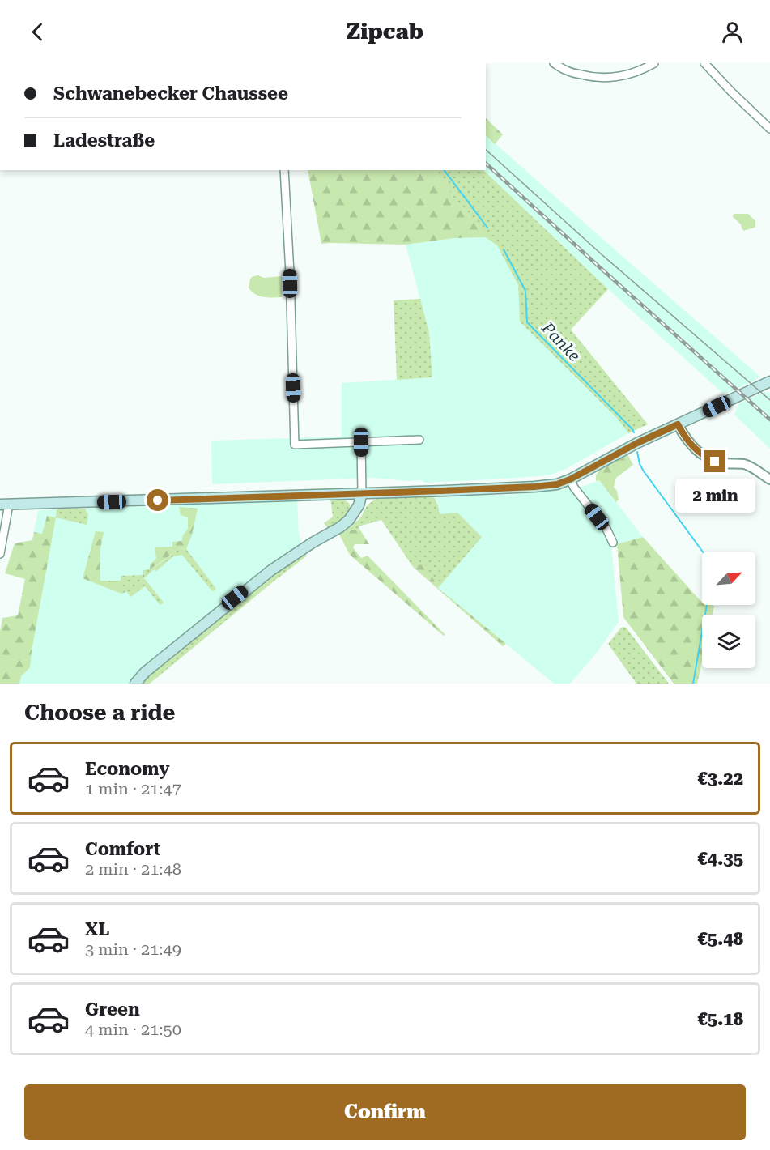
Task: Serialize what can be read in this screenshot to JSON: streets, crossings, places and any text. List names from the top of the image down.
{
  "water": ["Panke"],
  "north": "top right",
  "page": {
    "header": "Zipcab",
    "banner": ["Schwanebecker Chaussee", "Ladestraße"],
    "bubble": "2 min",
    "heading": "Choose a ride",
    "list": [
      {
        "name": "Economy",
        "note": "1 min · 21:47",
        "value": "€3.22"
      },
      {
        "name": "Comfort",
        "note": "2 min · 21:48",
        "value": "€4.35"
      },
      {
        "name": "XL",
        "note": "3 min · 21:49",
        "value": "€5.48"
      },
      {
        "name": "Green",
        "note": "4 min · 21:50",
        "value": "€5.18"
      }
    ],
    "buttons": "Confirm"
  }
}
